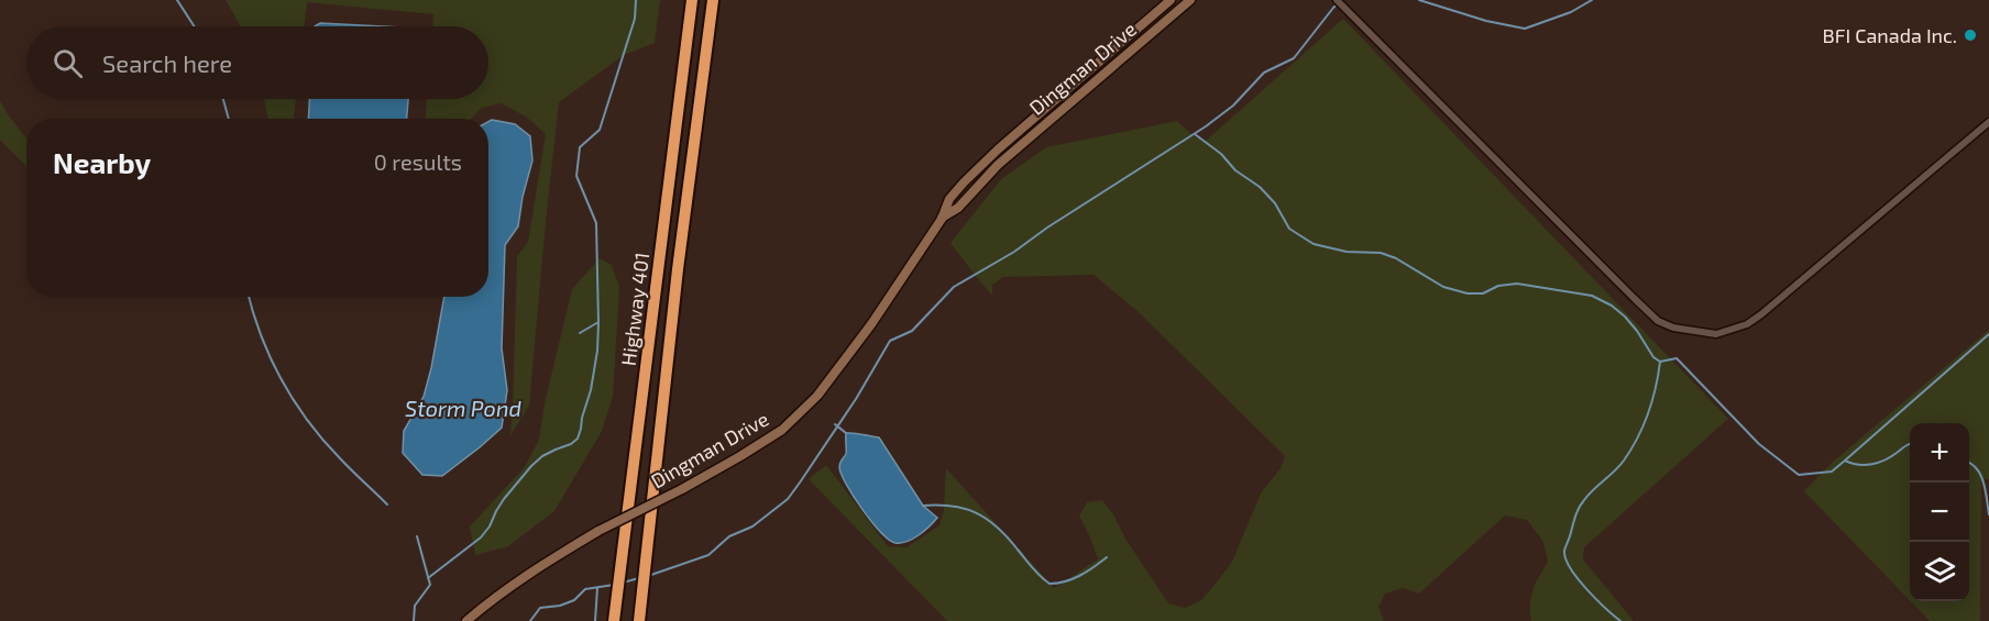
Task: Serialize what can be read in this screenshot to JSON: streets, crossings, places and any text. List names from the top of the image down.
{
  "streets": {
    "highway": ["Highway 401"],
    "main road": ["Dingman Drive"]
  },
  "water": ["Storm Pond"],
  "places": ["BFI Canada Inc."],
  "page": {
    "search": "Search here",
    "heading": ["Nearby", "0 results"],
    "map_buttons": ["+", "−"]
  }
}
